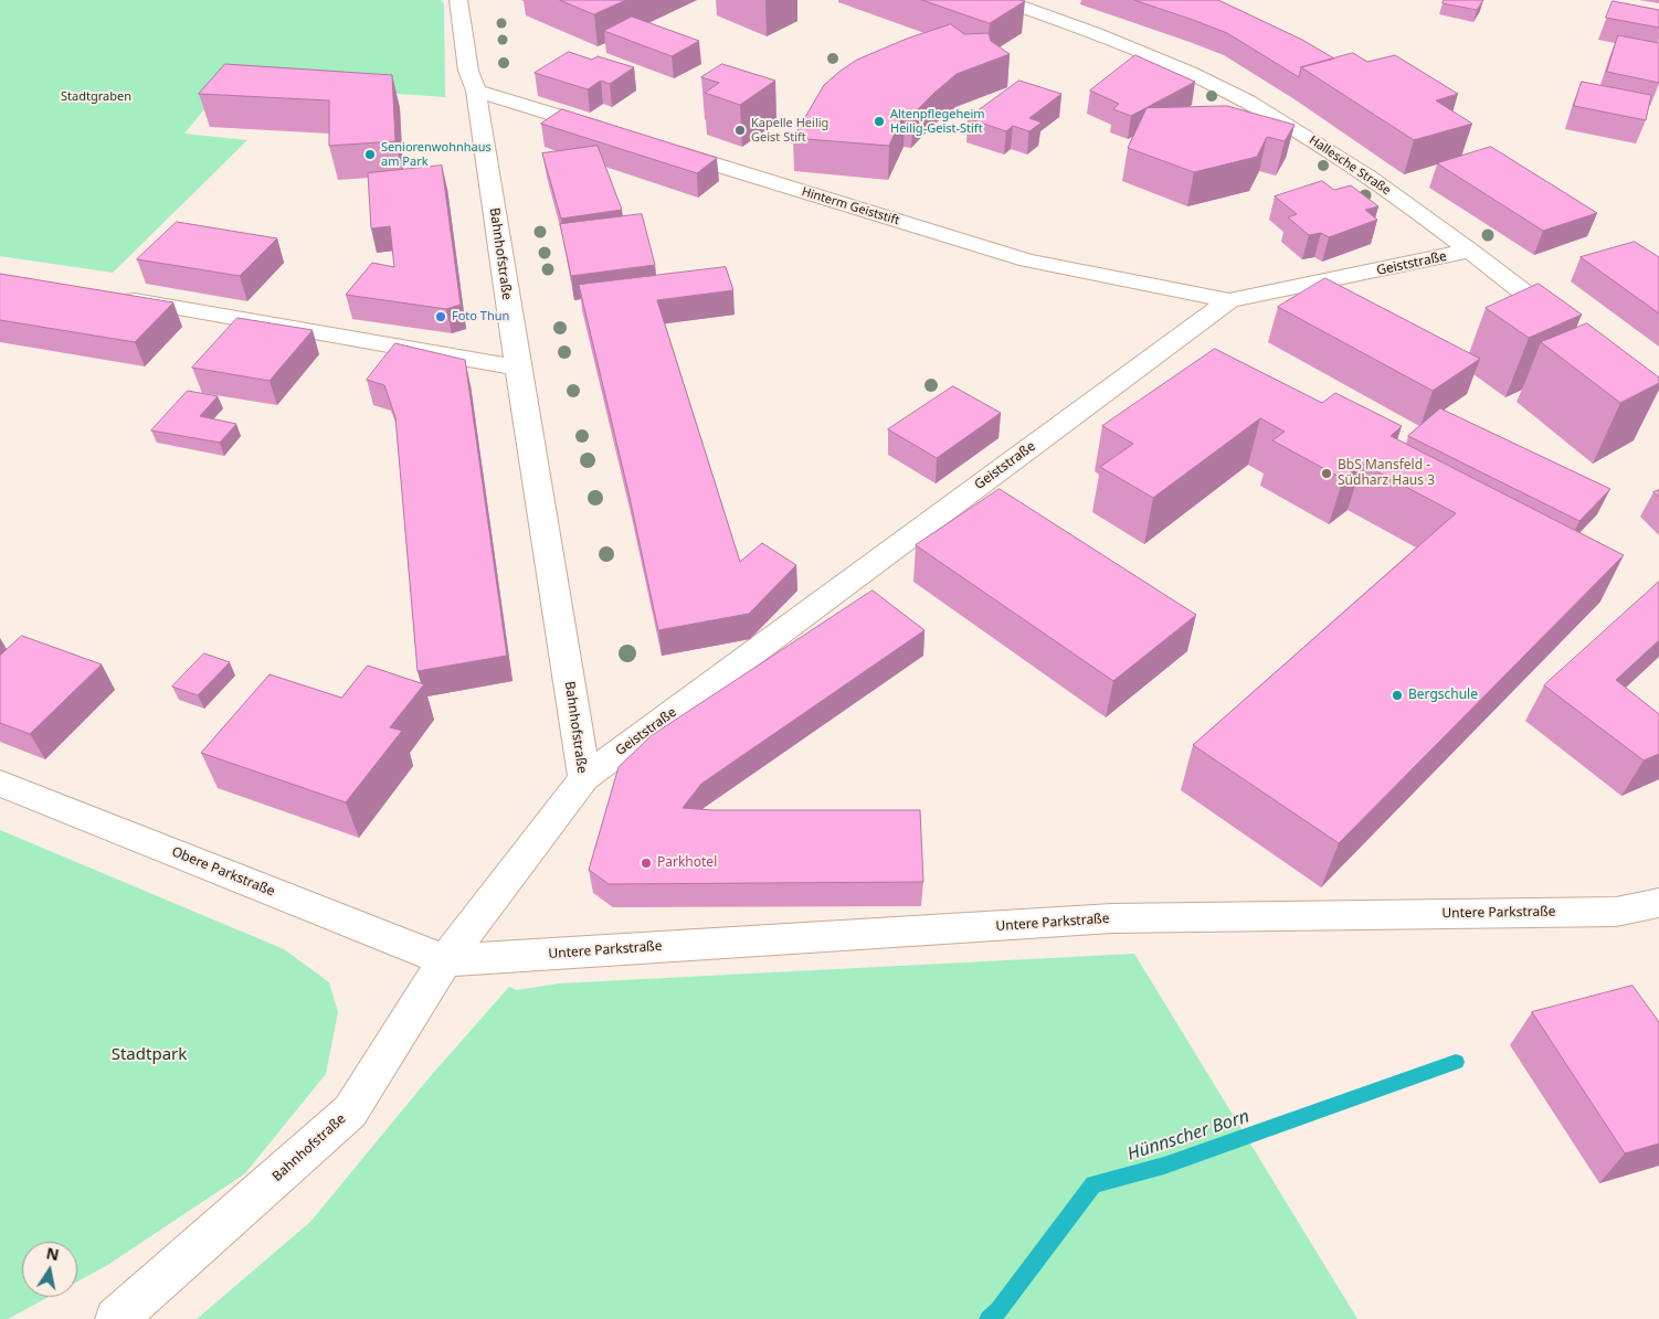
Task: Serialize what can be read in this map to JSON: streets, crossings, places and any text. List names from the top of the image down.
{
  "streets": {
    "street": [
      "Hallesche Straße",
      "Hinterm Geiststift",
      "Bahnhofstraße",
      "Geiststraße",
      "Obere Parkstraße",
      "Untere Parkstraße"
    ]
  },
  "crossings": [
    ["Hallesche Straße", "Geiststraße"],
    ["Hinterm Geiststift", "Geiststraße"],
    ["Bahnhofstraße", "Geiststraße"],
    ["Bahnhofstraße", "Obere Parkstraße"],
    ["Bahnhofstraße", "Untere Parkstraße"],
    ["Obere Parkstraße", "Untere Parkstraße"]
  ],
  "water": ["Hünnscher Born"],
  "parks": ["Stadtgraben", "Stadtpark"],
  "places": [
    "Altenpflegeheim Heilig-Geist-Stift",
    "Kapelle Heilig Geist Stift",
    "Seniorenwohnhaus am Park",
    "Foto Thun",
    "BbS Mansfeld - Südharz Haus 3",
    "Bergschule",
    "Parkhotel"
  ],
  "north": "top"
}
